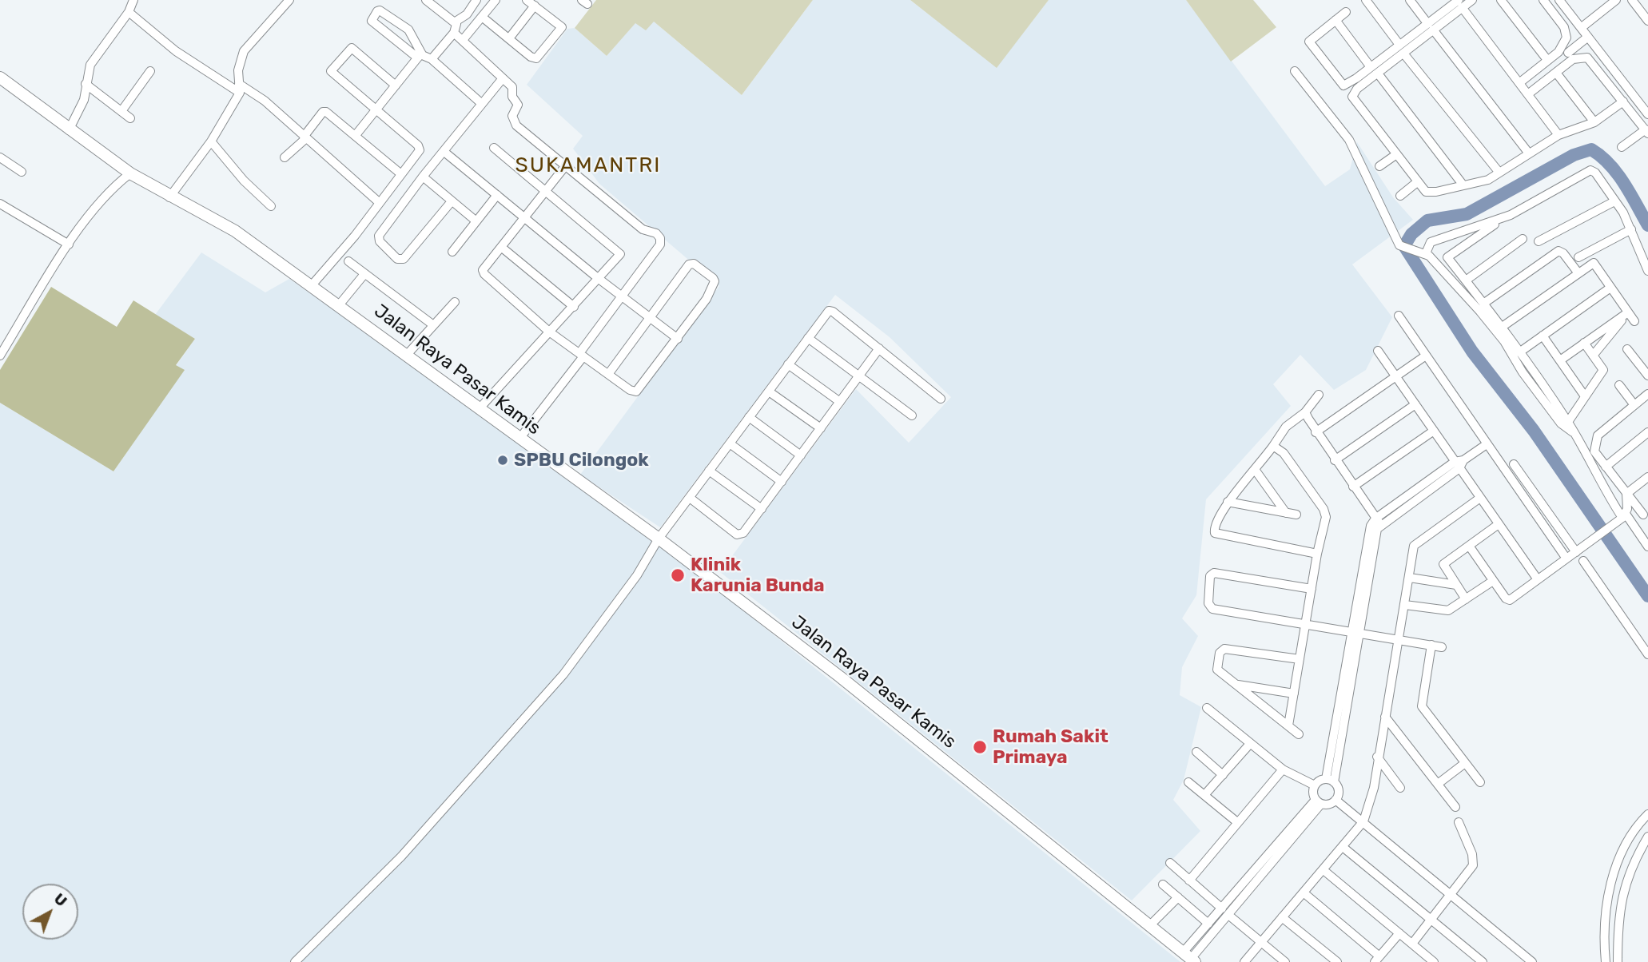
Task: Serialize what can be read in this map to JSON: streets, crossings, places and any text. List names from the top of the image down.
{
  "streets": {
    "main road": ["Jalan Raya Pasar Kamis"]
  },
  "districts": ["SUKAMANTRI"],
  "places": ["SPBU Cilongok", "Klinik Karunia Bunda", "Rumah Sakit Primaya"],
  "north": "top right"
}
